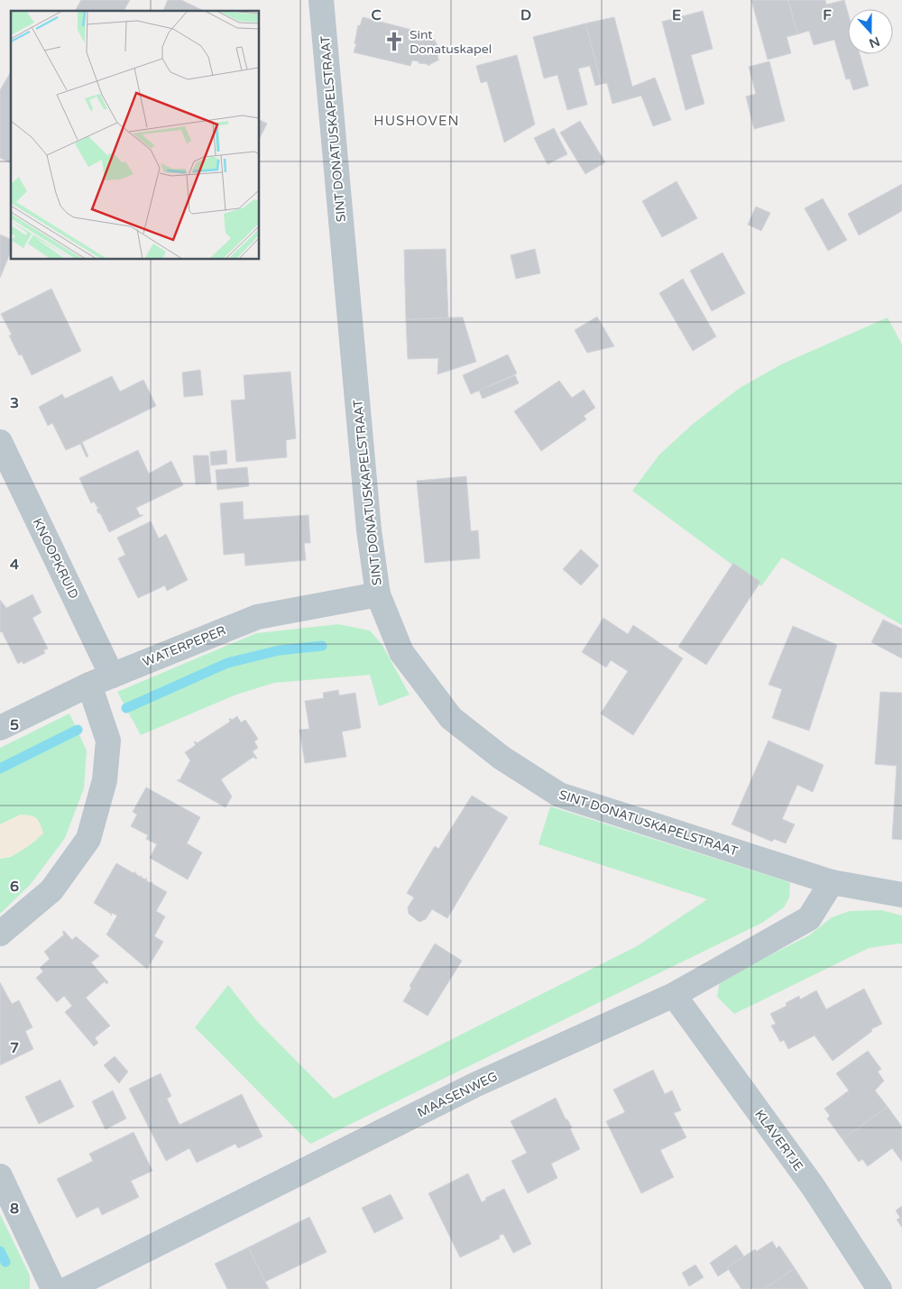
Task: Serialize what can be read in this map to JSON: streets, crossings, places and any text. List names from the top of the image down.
{
  "streets": {
    "street": [
      "SINT DONATUSKAPELSTRAAT",
      "KNOOPKRUID",
      "WATERPEPER",
      "MAASENWEG",
      "KLAVERTJE"
    ]
  },
  "crossings": [
    ["SINT DONATUSKAPELSTRAAT", "WATERPEPER"],
    ["SINT DONATUSKAPELSTRAAT", "MAASENWEG"],
    ["KNOOPKRUID", "WATERPEPER"],
    ["MAASENWEG", "KLAVERTJE"]
  ],
  "districts": ["HUSHOVEN"],
  "places": {
    "church": ["Sint Donatuskapel"]
  },
  "north": "bottom",
  "grid": {
    "columns": [
      "C",
      "D",
      "E",
      "F"
    ],
    "rows": [
      "3",
      "4",
      "5",
      "6",
      "7",
      "8"
    ]
  }
}
